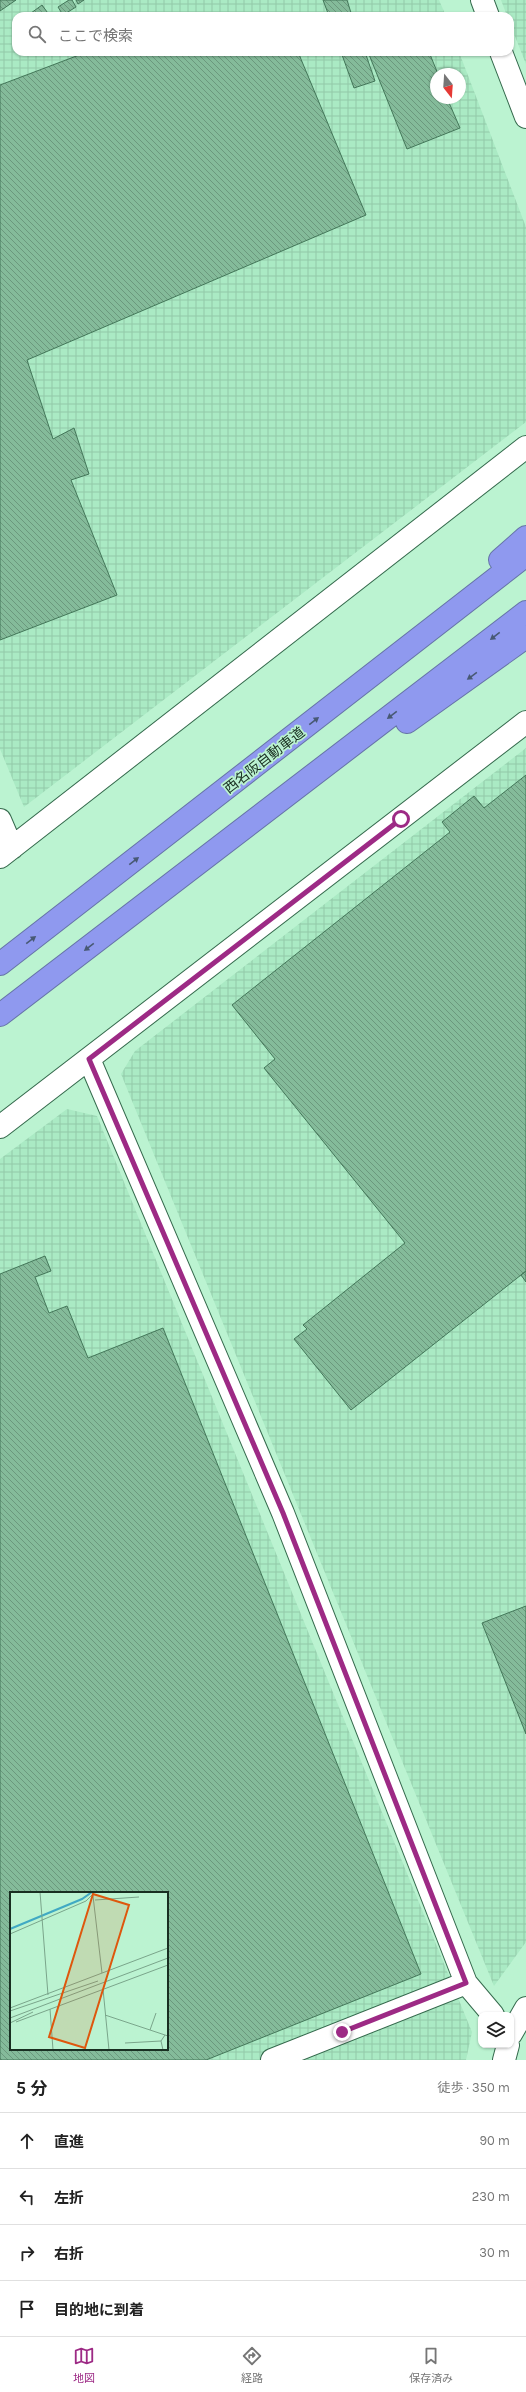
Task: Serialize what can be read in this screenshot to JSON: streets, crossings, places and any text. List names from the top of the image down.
{
  "streets": {
    "highway": ["西名阪自動車道"]
  },
  "north": "bottom",
  "page": {
    "search": "ここで検索",
    "heading": ["5 分", "徒歩 · 350 m"],
    "list": [
      ["直進", "90 m"],
      ["左折", "230 m"],
      ["右折", "30 m"],
      "目的地に到着"
    ],
    "nav": ["地図", "経路", "保存済み"]
  }
}
